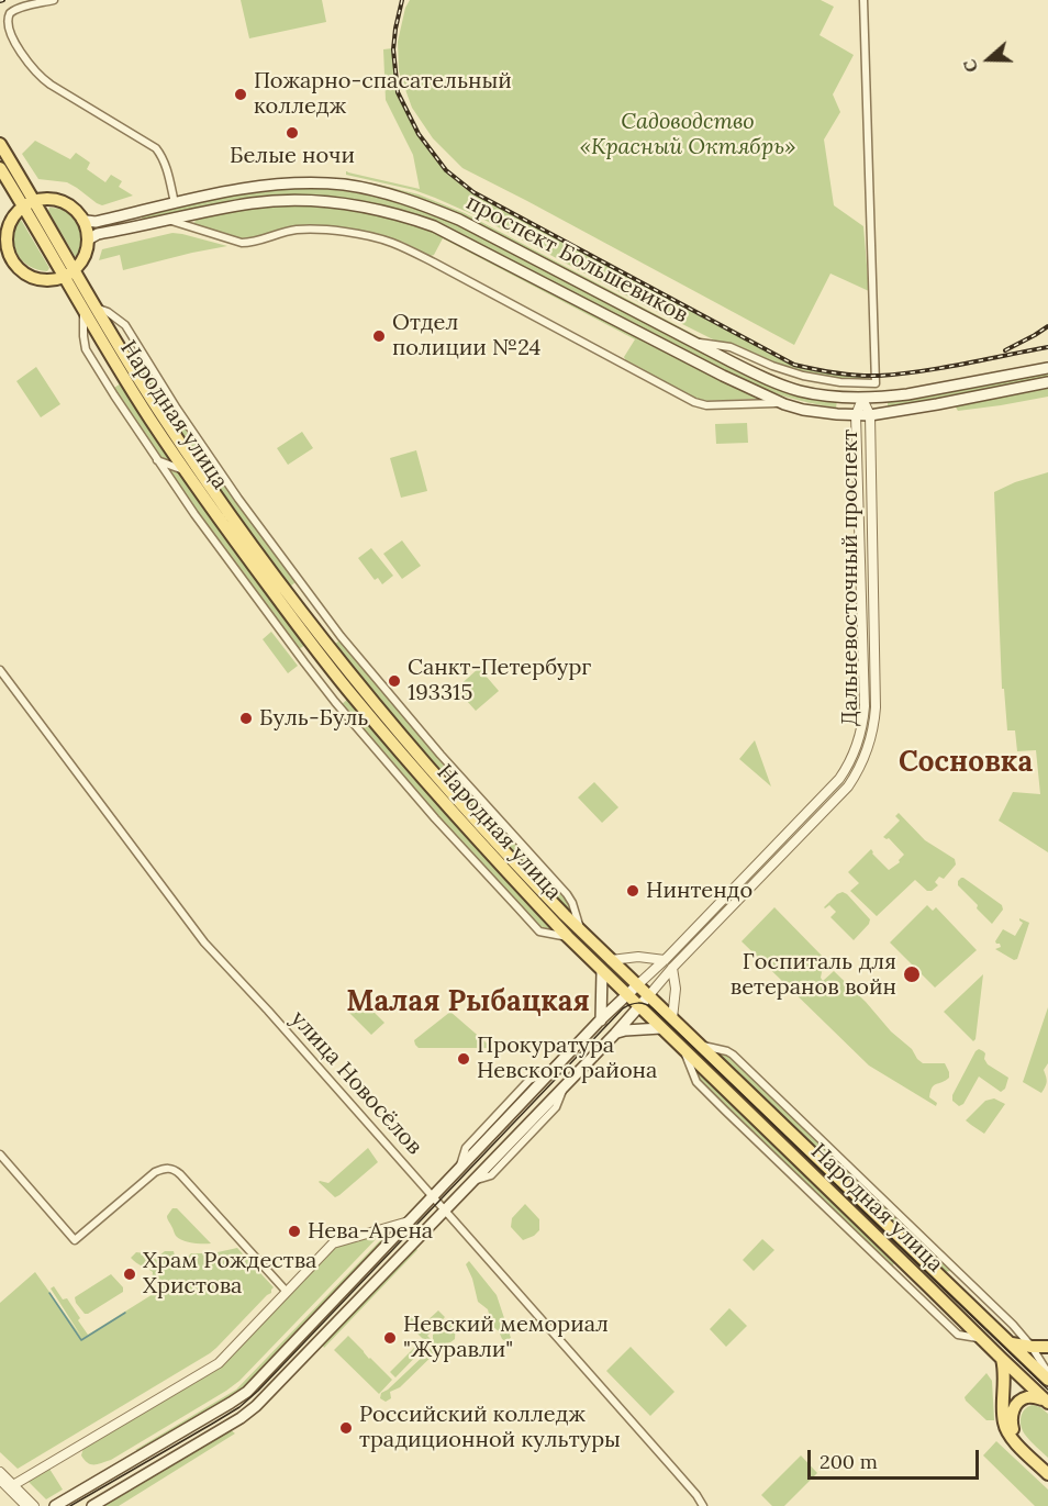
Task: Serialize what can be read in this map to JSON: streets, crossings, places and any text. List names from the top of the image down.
{
  "streets": {
    "main road": ["проспект Большевиков", "Народная улица", "Дальневосточный проспект"],
    "street": ["улица Новосёлов"]
  },
  "crossings": [
    ["проспект Большевиков", "Дальневосточный проспект"],
    ["Народная улица", "Дальневосточный проспект"],
    ["Дальневосточный проспект", "улица Новосёлов"]
  ],
  "districts": ["Сосновка", "Малая Рыбацкая"],
  "parks": ["Садоводство «Красный Октябрь»"],
  "places": [
    "Пожарно-спасательный колледж",
    "Белые ночи",
    "Отдел полиции №24",
    "Санкт-Петербург 193315",
    "Буль-Буль",
    "Нинтендо",
    "Госпиталь для ветеранов войн",
    "Прокуратура Невского района",
    "Нева-Арена",
    "Храм Рождества Христова",
    "Невский мемориал \"Журавли\"",
    "Российский колледж традиционной культуры"
  ],
  "scale_bar": "200 m",
  "north": "left"
}
